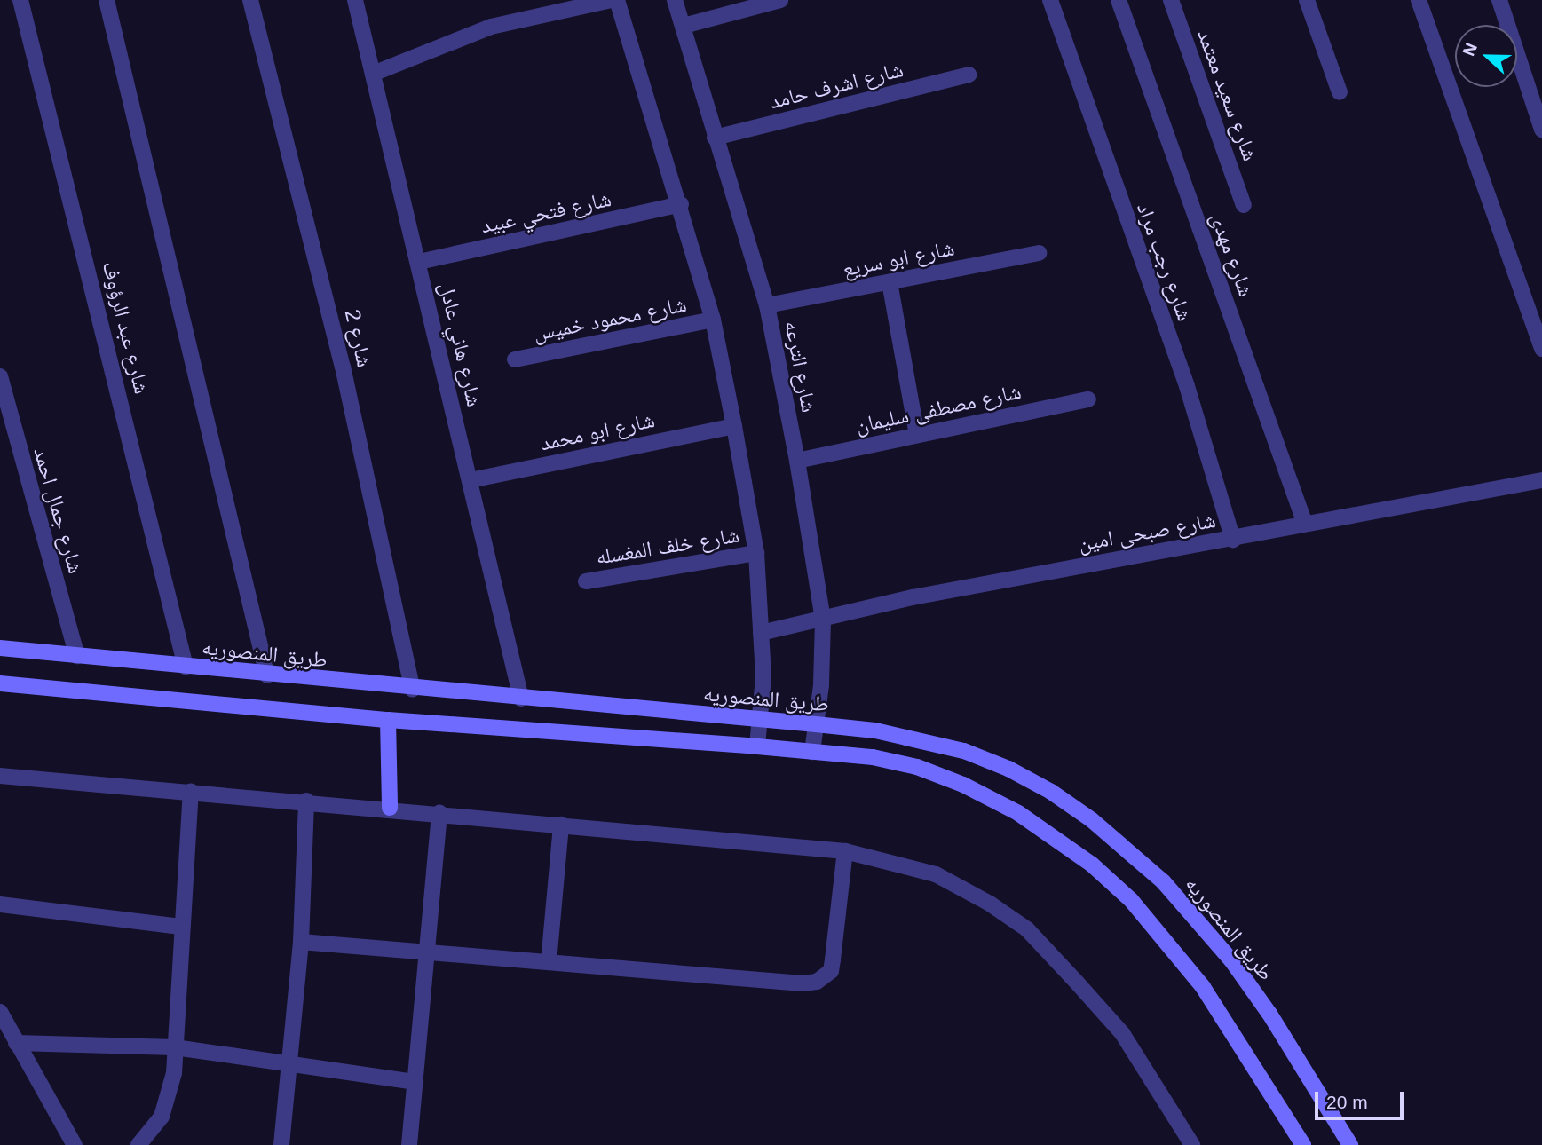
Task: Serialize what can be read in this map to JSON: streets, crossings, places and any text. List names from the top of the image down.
{
  "streets": {
    "main road": ["طريق المنصوريه"],
    "street": [
      "شارع اشرف حامد",
      "شارع سعيد معتمد",
      "شارع فتحي عبيد",
      "شارع مهدى",
      "شارع ابو سريع",
      "شارع رجب مراد",
      "شارع محمود خميس",
      "شارع عبد الرؤوف",
      "شارع 2",
      "شارع هاني عادل",
      "شارع الترعه",
      "شارع مصطفى سليمان",
      "شارع ابو محمد",
      "شارع جمال احمد",
      "شارع صبحى امين",
      "شارع خلف المغسله"
    ]
  },
  "crossings": [
    ["شارع اشرف حامد", "شارع الترعه"],
    ["شارع فتحي عبيد", "شارع هاني عادل"],
    ["شارع مهدى", "شارع صبحى امين"],
    ["شارع ابو سريع", "شارع الترعه"],
    ["شارع رجب مراد", "شارع صبحى امين"],
    ["شارع عبد الرؤوف", "طريق المنصوريه"],
    ["شارع 2", "طريق المنصوريه"],
    ["شارع هاني عادل", "شارع ابو محمد"],
    ["شارع هاني عادل", "طريق المنصوريه"],
    ["شارع الترعه", "شارع مصطفى سليمان"],
    ["شارع الترعه", "شارع صبحى امين"],
    ["شارع الترعه", "طريق المنصوريه"],
    ["شارع جمال احمد", "طريق المنصوريه"]
  ],
  "scale_bar": "20 m",
  "north": "left"
}
